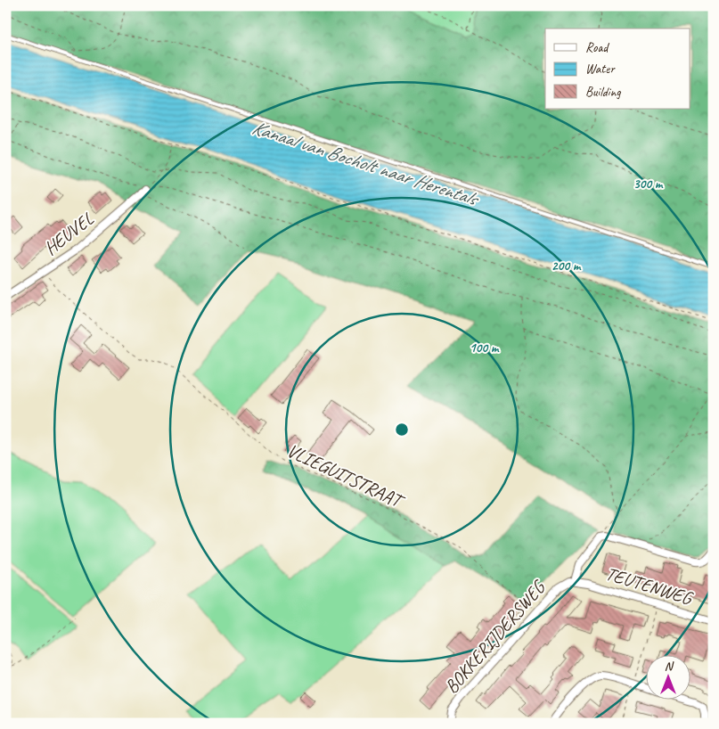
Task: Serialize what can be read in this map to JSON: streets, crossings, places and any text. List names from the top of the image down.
{
  "streets": {
    "street": ["HEUVEL", "TEUTENWEG", "BOKKERIJDERSWEG"],
    "path": ["VLIEGUITSTRAAT"]
  },
  "crossings": [
    ["HEUVEL", "VLIEGUITSTRAAT"],
    ["VLIEGUITSTRAAT", "BOKKERIJDERSWEG"],
    ["TEUTENWEG", "BOKKERIJDERSWEG"]
  ],
  "water": ["Kanaal van Bocholt naar Herentals"],
  "legend": ["Road", "Water", "Building"],
  "north": "top",
  "rings": ["300 m", "200 m", "100 m"]
}
